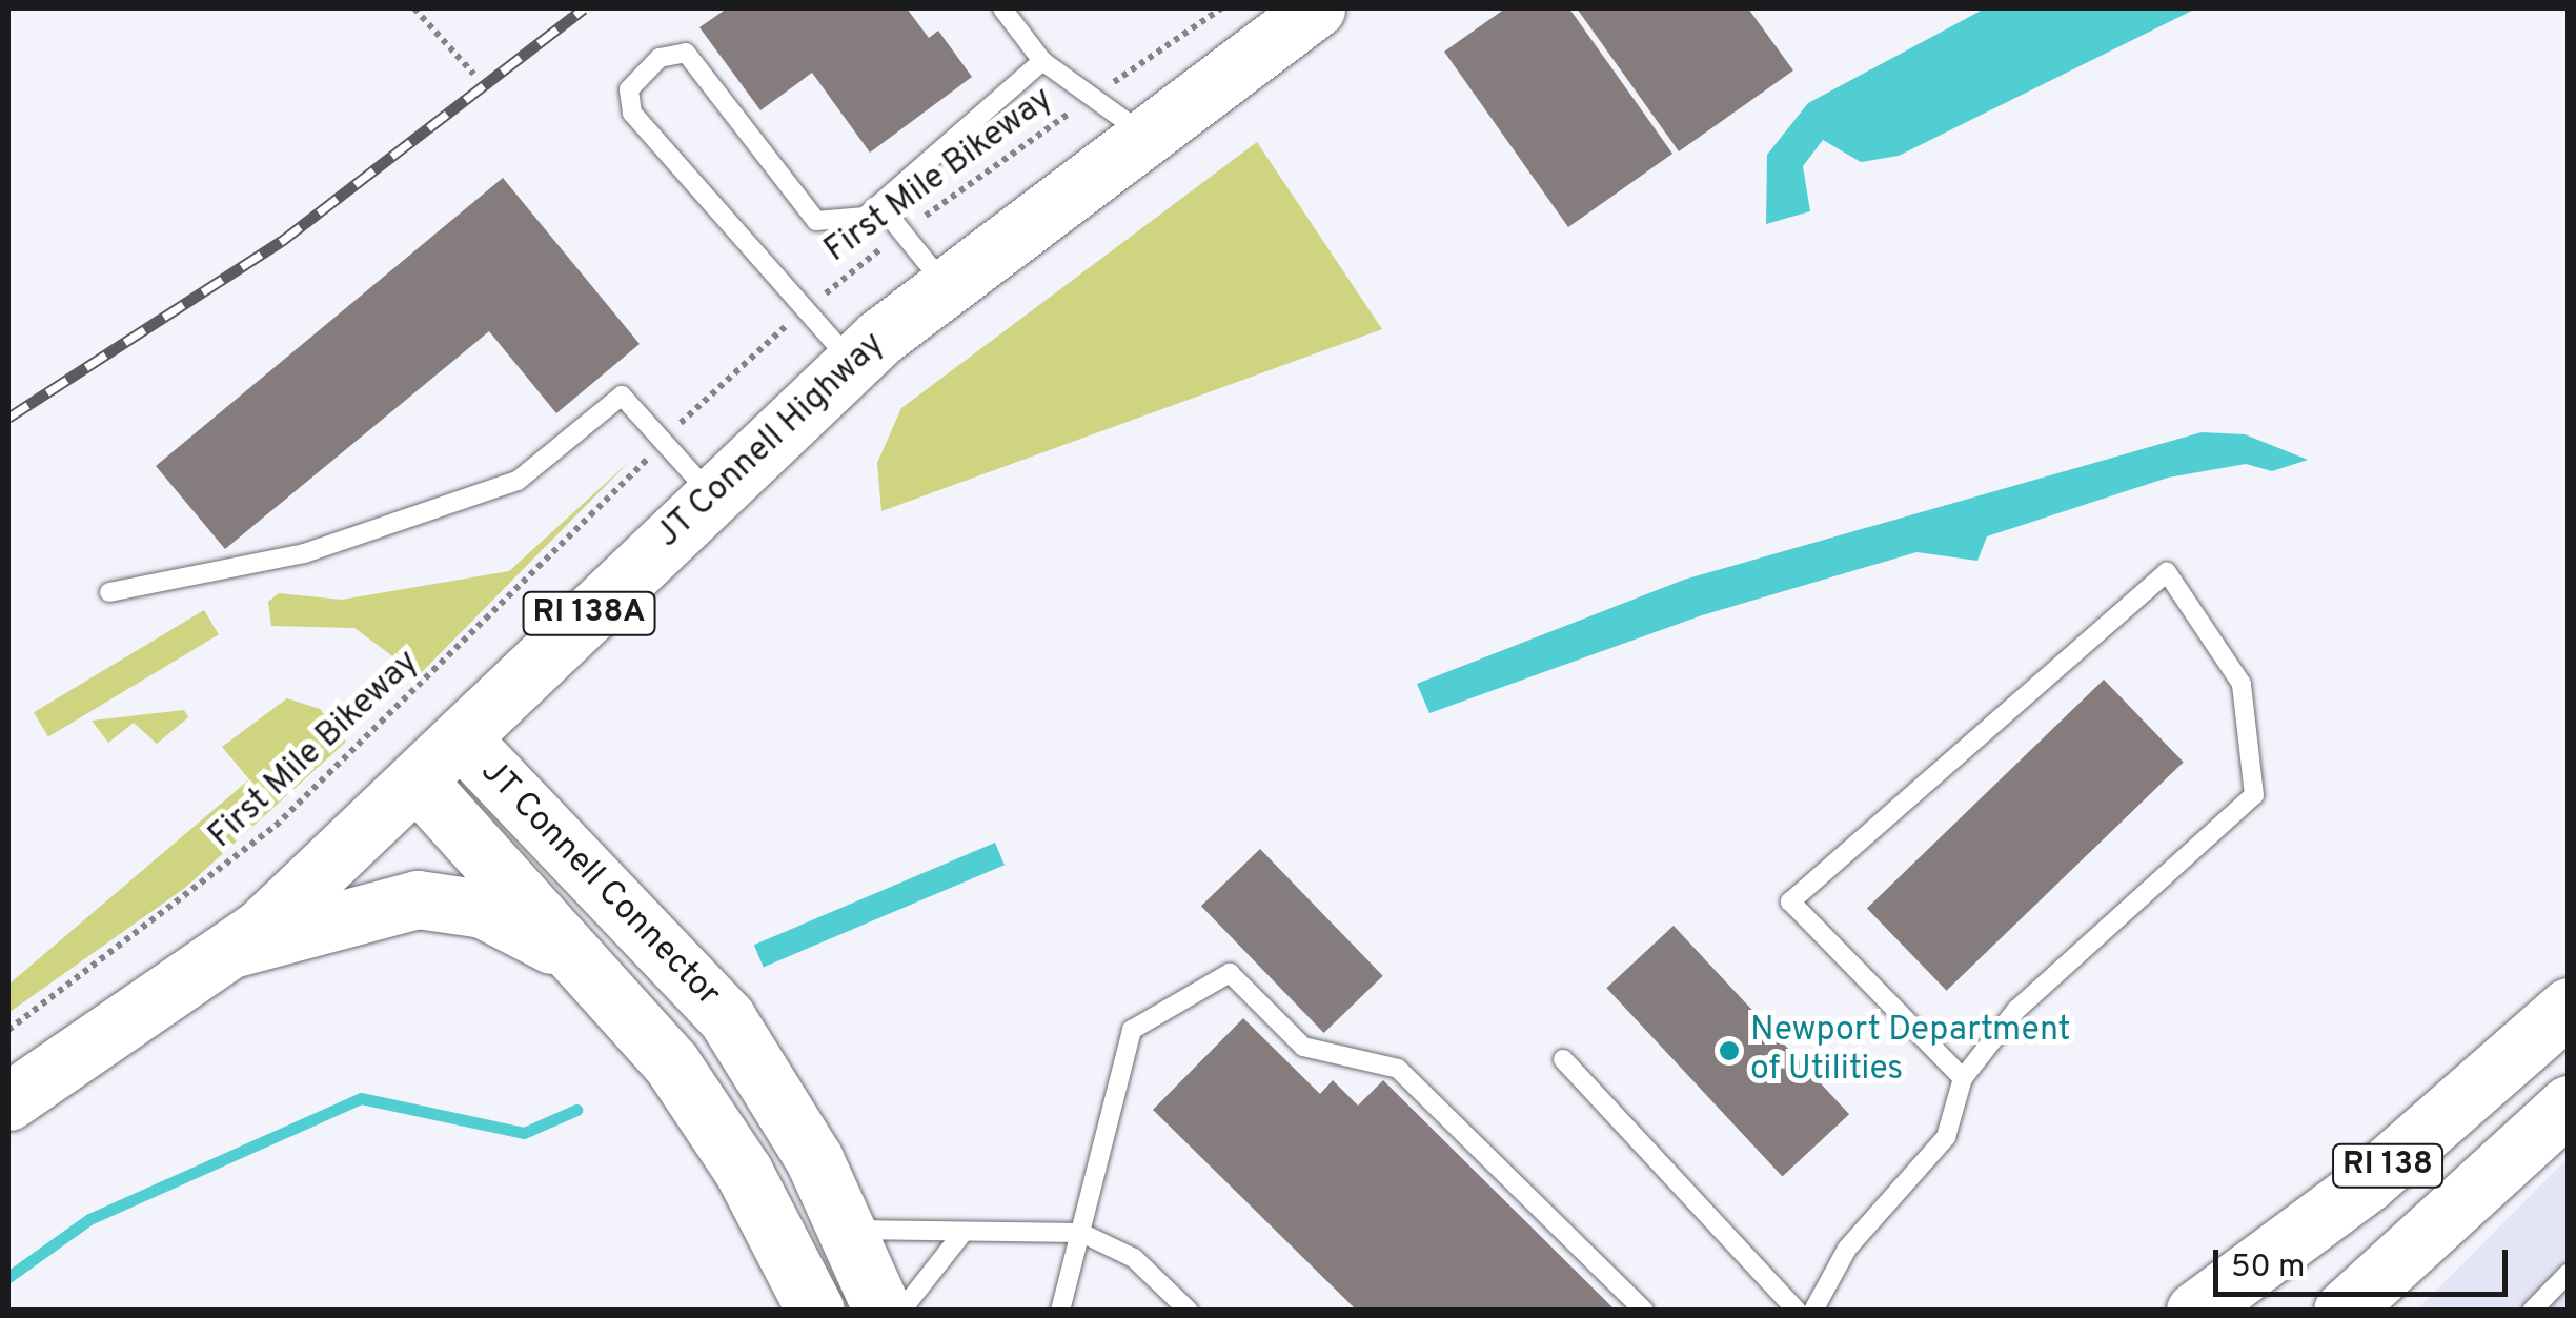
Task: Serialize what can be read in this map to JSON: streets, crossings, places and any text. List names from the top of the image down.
{
  "streets": {
    "main road": [
      "JT Connell Highway",
      "RI 138A",
      "JT Connell Connector",
      "RI 138"
    ],
    "path": ["First Mile Bikeway"]
  },
  "crossings": [
    ["JT Connell Highway", "JT Connell Connector"]
  ],
  "places": ["Newport Department of Utilities"],
  "scale_bar": "50 m"
}
